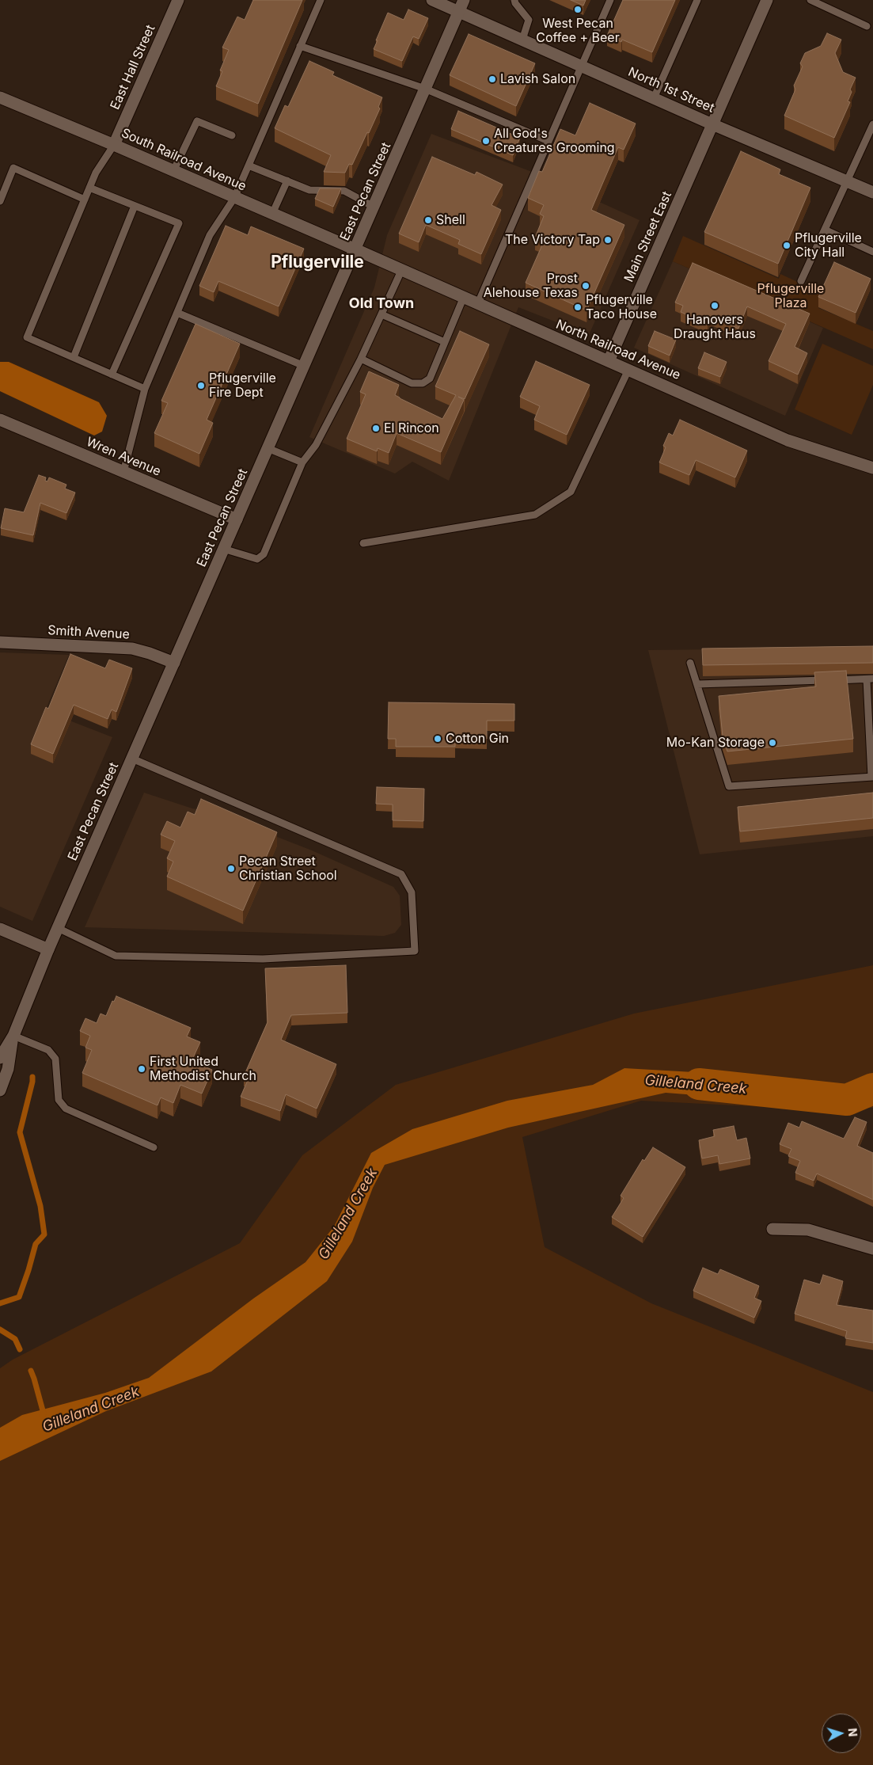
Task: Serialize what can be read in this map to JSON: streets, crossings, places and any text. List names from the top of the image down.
{
  "streets": {
    "street": [
      "East Hall Street",
      "North 1st Street",
      "South Railroad Avenue",
      "East Pecan Street",
      "Main Street East",
      "North Railroad Avenue",
      "Wren Avenue",
      "Smith Avenue"
    ]
  },
  "crossings": [
    ["East Hall Street", "South Railroad Avenue"],
    ["North 1st Street", "East Pecan Street"],
    ["North 1st Street", "Main Street East"],
    ["South Railroad Avenue", "East Pecan Street"],
    ["South Railroad Avenue", "North Railroad Avenue"],
    ["East Pecan Street", "North Railroad Avenue"],
    ["East Pecan Street", "Wren Avenue"],
    ["East Pecan Street", "Smith Avenue"],
    ["Main Street East", "North Railroad Avenue"]
  ],
  "districts": ["Pflugerville", "Old Town"],
  "water": ["Gilleland Creek"],
  "parks": ["Pflugerville Plaza"],
  "places": [
    "West Pecan Coffee + Beer",
    "Lavish Salon",
    "All God's Creatures Grooming",
    "Shell",
    "The Victory Tap",
    "Pflugerville City Hall",
    "Prost Alehouse Texas",
    "Hanovers Draught Haus",
    "Pflugerville Taco House",
    "Pflugerville Fire Dept",
    "El Rincon",
    "Cotton Gin",
    "Mo-Kan Storage",
    "Pecan Street Christian School",
    "First United Methodist Church"
  ],
  "north": "right"
}
